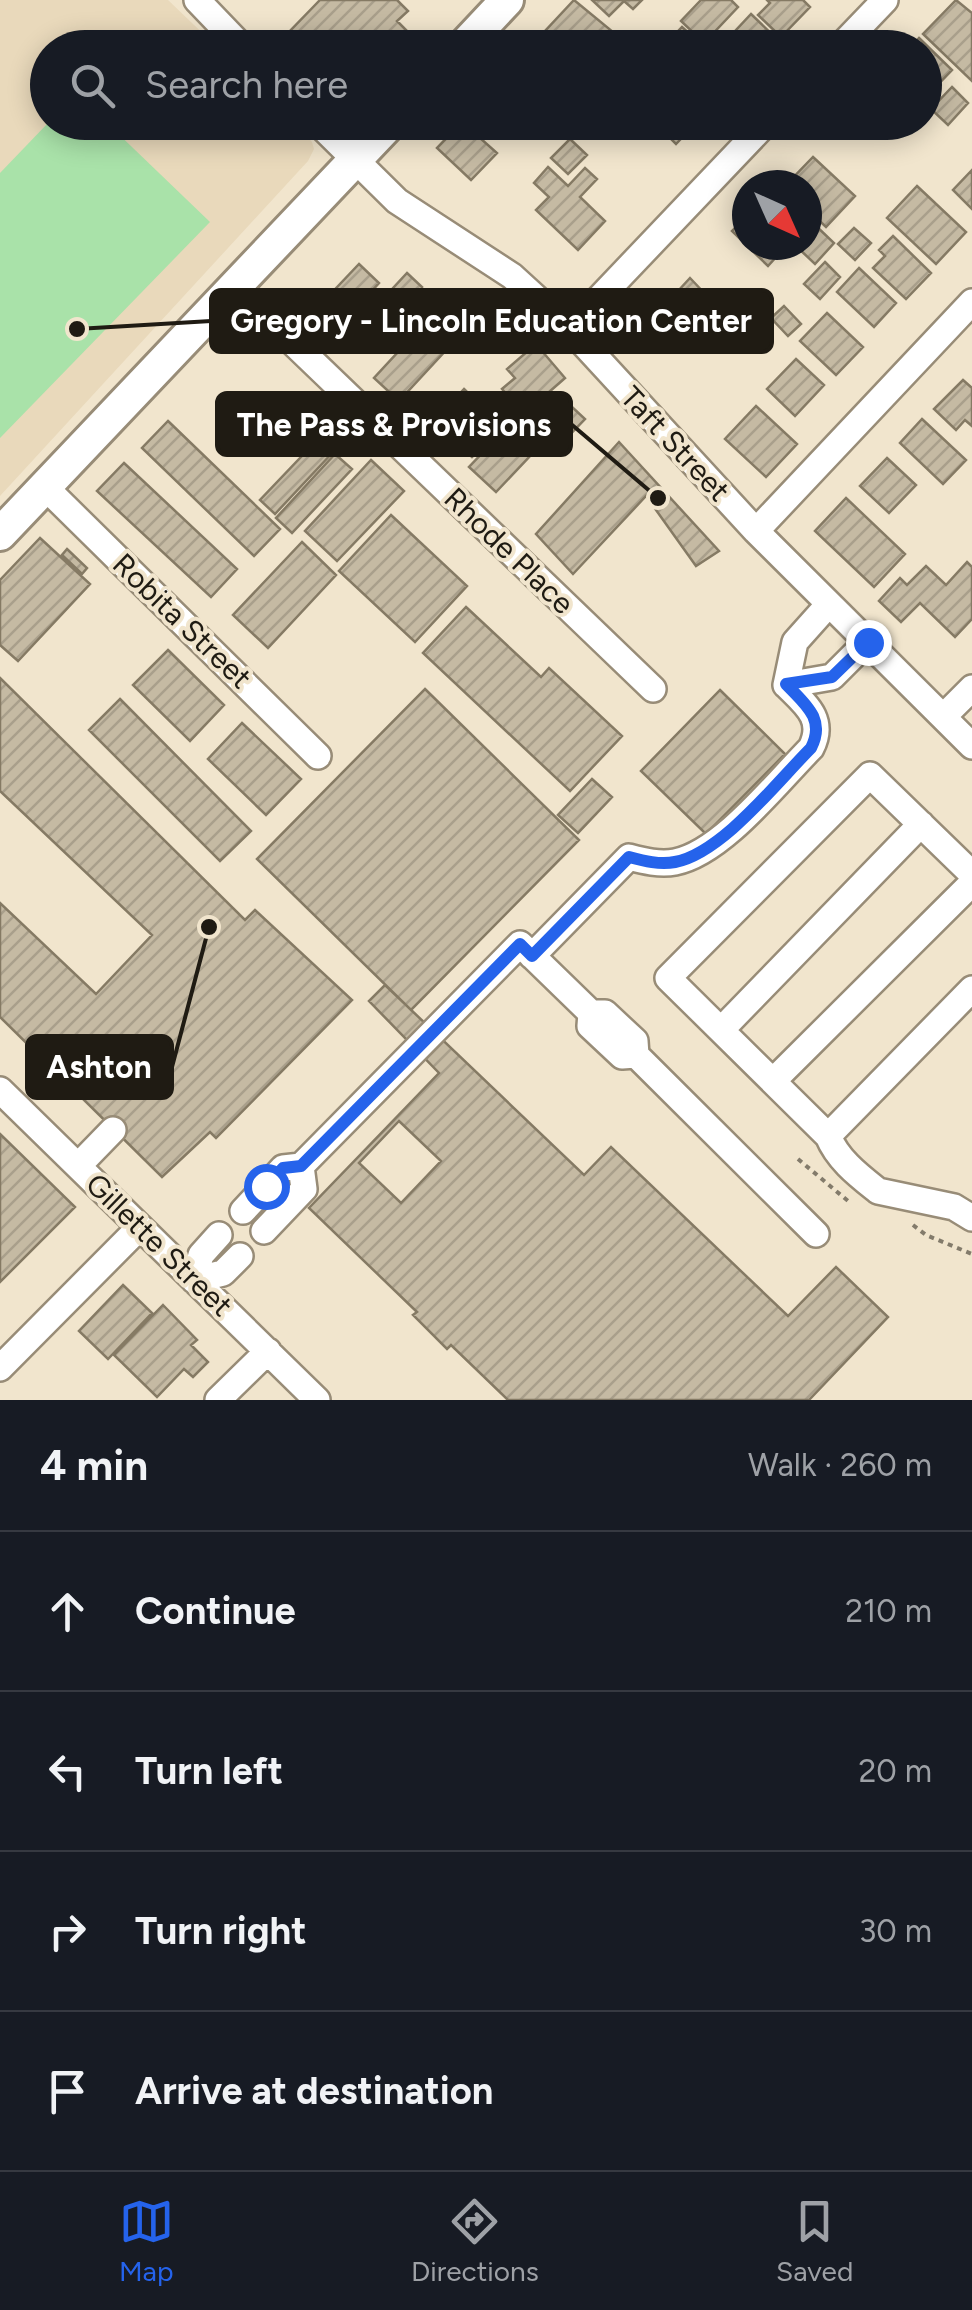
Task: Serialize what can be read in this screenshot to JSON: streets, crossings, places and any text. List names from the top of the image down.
{
  "streets": {
    "street": [
      "Taft Street",
      "Rhode Place",
      "Robita Street",
      "Gillette Street"
    ]
  },
  "places": ["Gregory - Lincoln Education Center", "The Pass & Provisions", "Ashton"],
  "north": "bottom right",
  "page": {
    "search": "Search here",
    "heading": ["4 min", "Walk · 260 m"],
    "list": [
      ["Continue", "210 m"],
      ["Turn left", "20 m"],
      ["Turn right", "30 m"],
      "Arrive at destination"
    ],
    "nav": ["Map", "Directions", "Saved"]
  }
}
